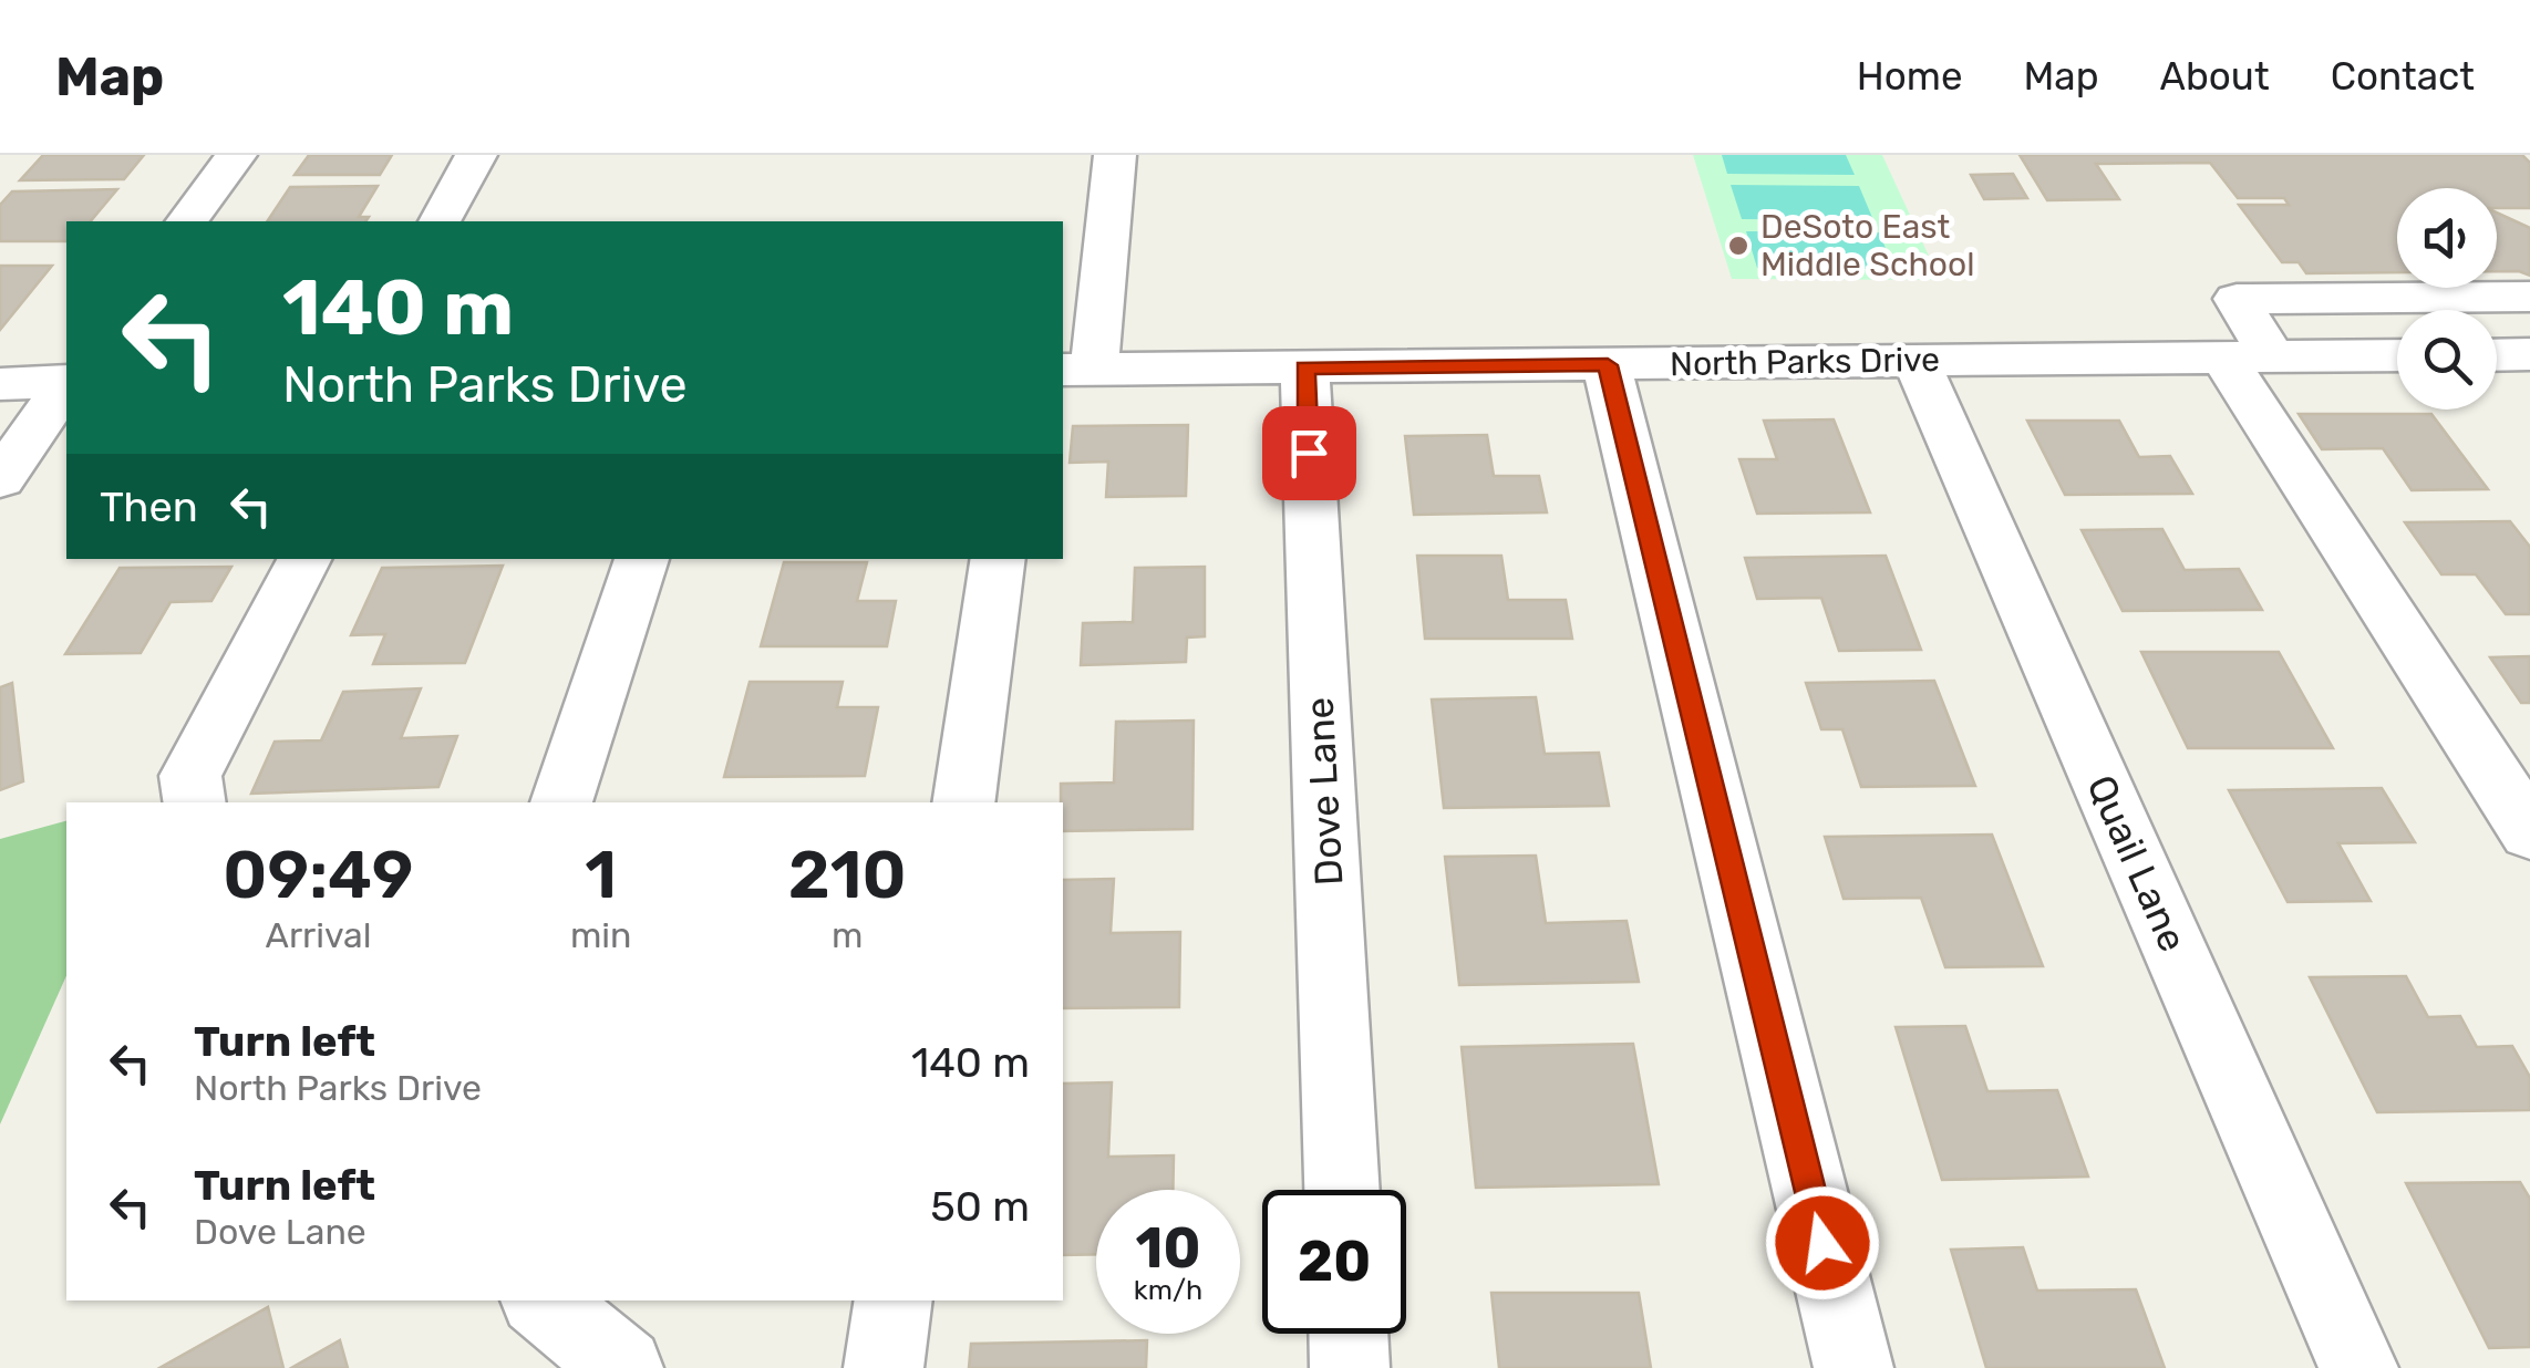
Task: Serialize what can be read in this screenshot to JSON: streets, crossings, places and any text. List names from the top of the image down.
{
  "streets": {
    "street": ["North Parks Drive", "Dove Lane", "Quail Lane"]
  },
  "crossings": [
    ["North Parks Drive", "Dove Lane"],
    ["North Parks Drive", "Quail Lane"]
  ],
  "places": ["DeSoto East Middle School"],
  "page": {
    "header": "Map",
    "nav": [
      "Home",
      "Map",
      "About",
      "Contact"
    ],
    "turn": ["140 m", "North Parks Drive"],
    "then": "Then",
    "eta": [
      "09:49",
      "Arrival",
      "1",
      "min",
      "210",
      "m"
    ],
    "list": [
      {
        "name": "Turn left",
        "note": "North Parks Drive",
        "value": "140 m"
      },
      {
        "name": "Turn left",
        "note": "Dove Lane",
        "value": "50 m"
      }
    ],
    "speed": "10 km/h",
    "limit": "20"
  }
}
